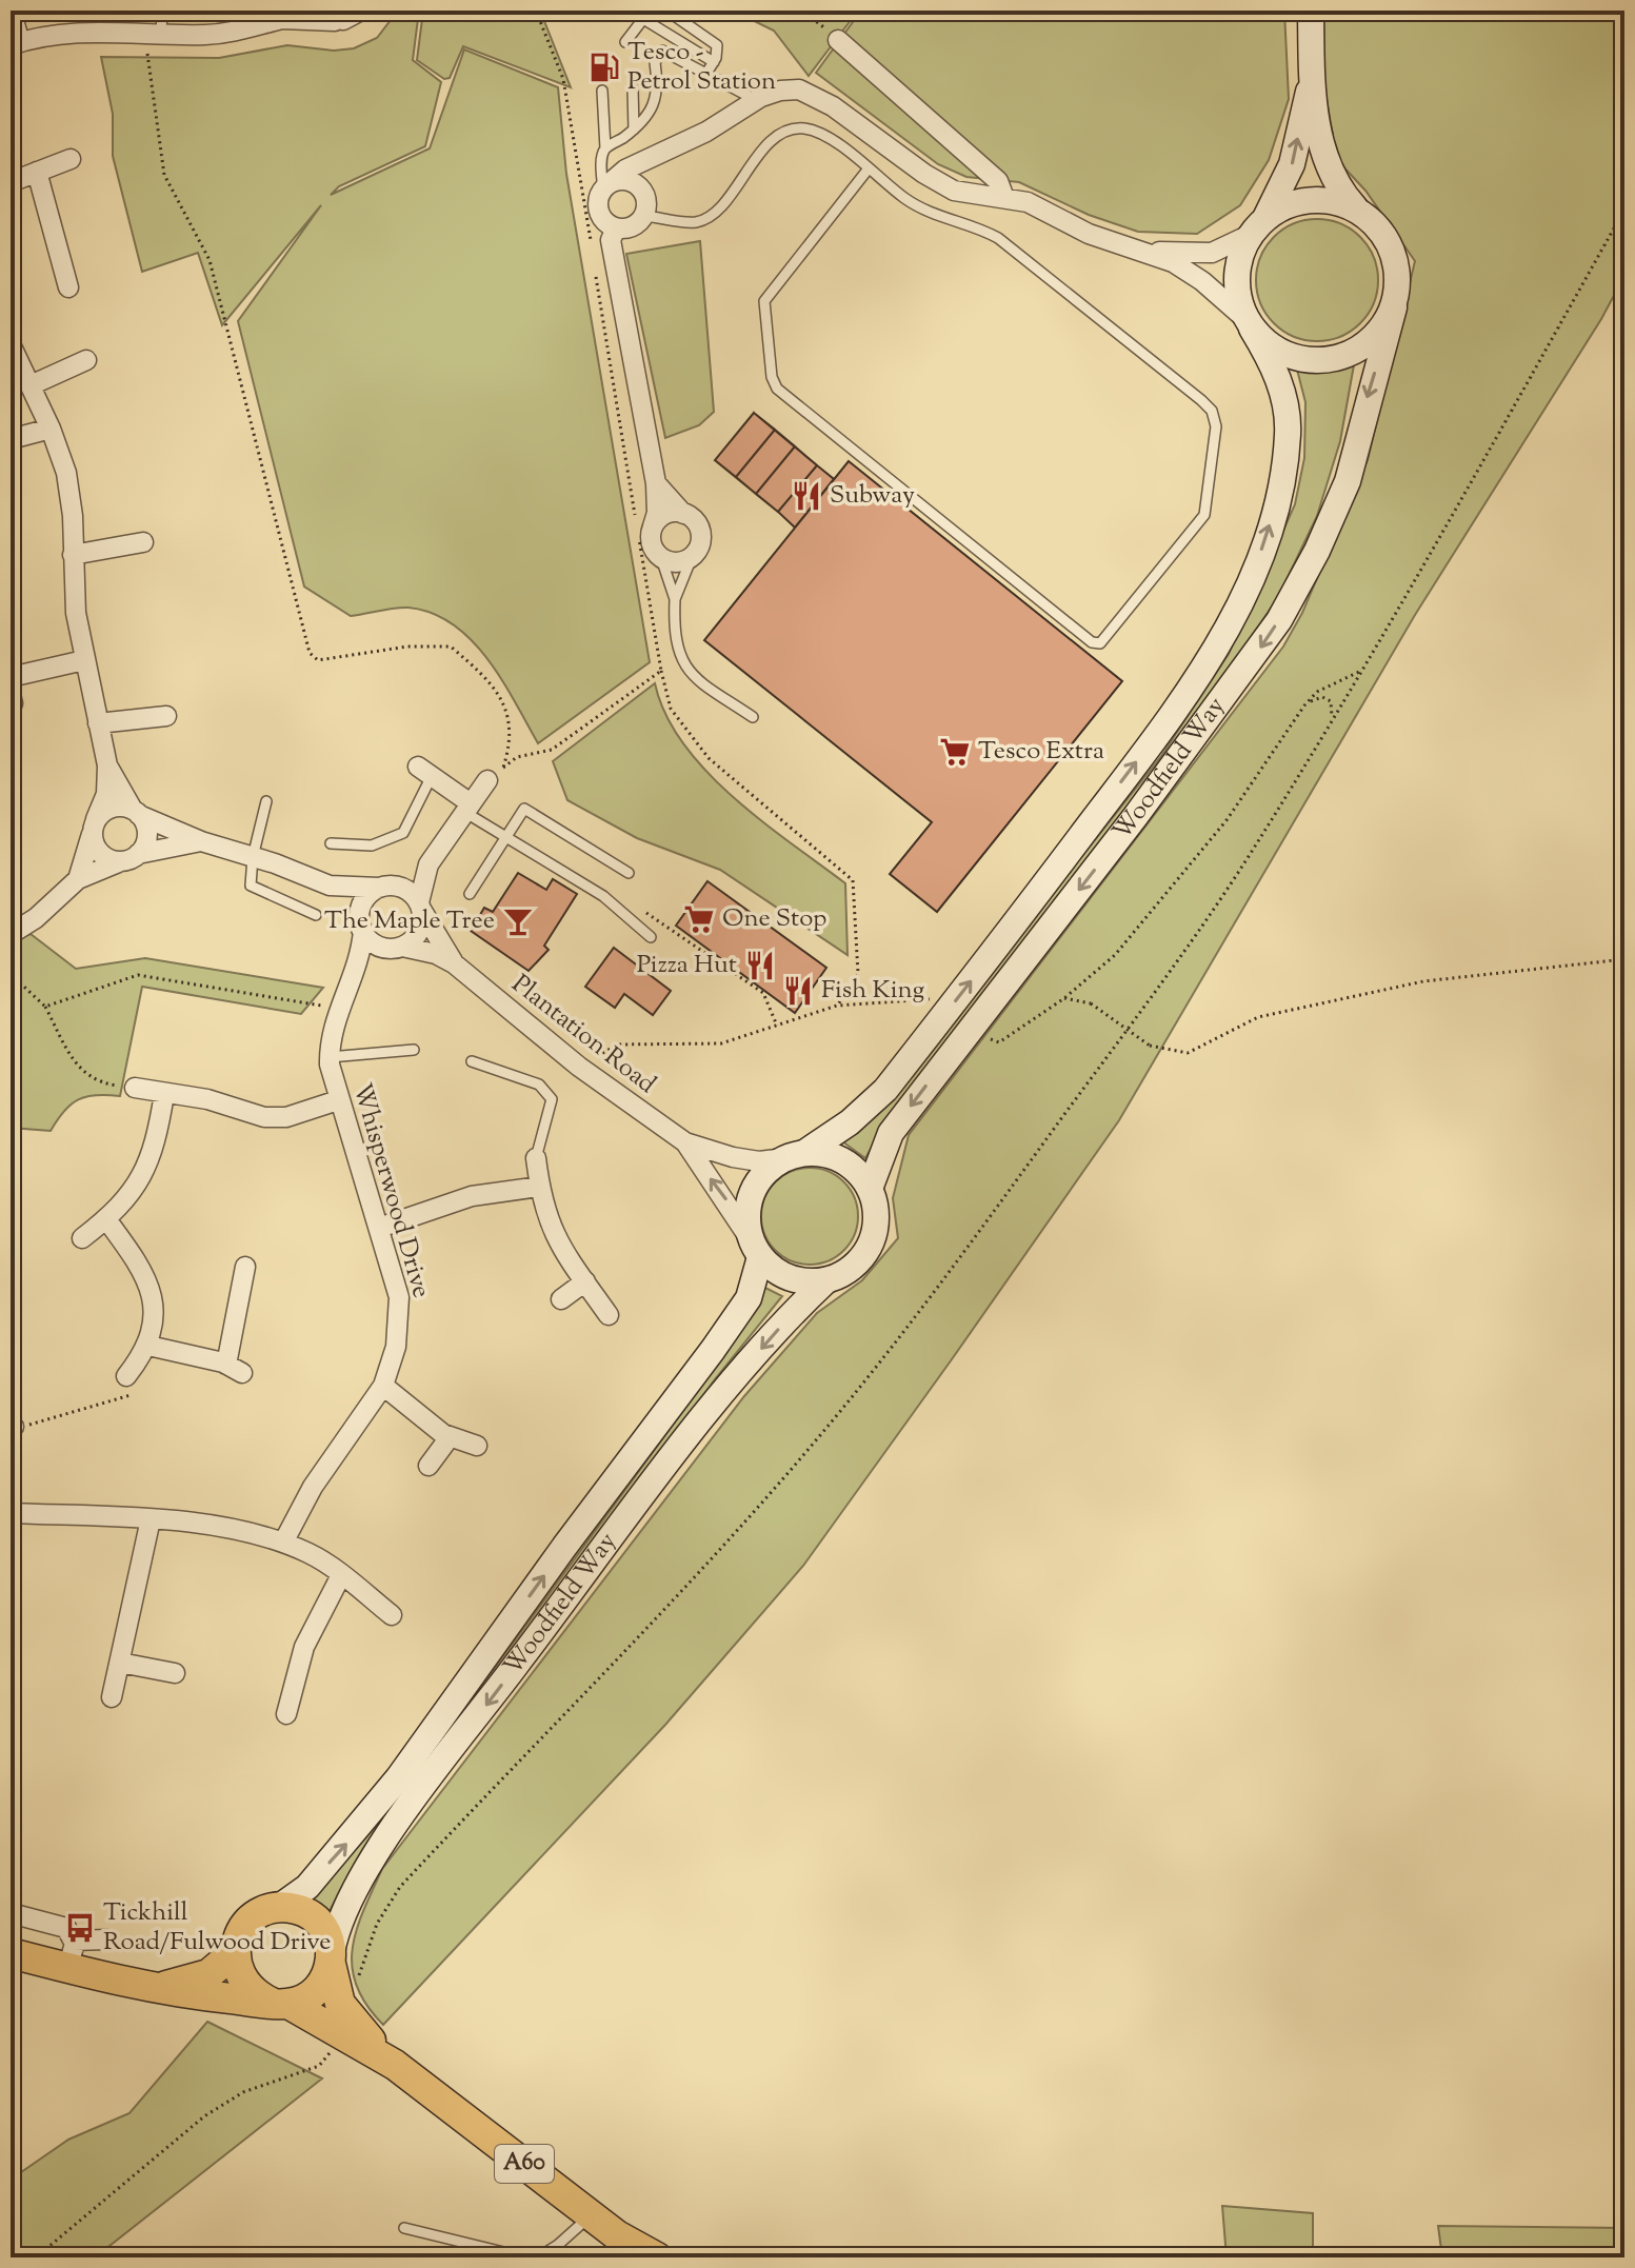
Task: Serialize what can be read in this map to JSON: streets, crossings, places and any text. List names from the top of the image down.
{
  "streets": {
    "main road": ["A60"],
    "street": ["Woodfield Way", "Plantation Road", "Whisperwood Drive"]
  },
  "crossings": [
    ["Woodfield Way", "Plantation Road"],
    ["Plantation Road", "Whisperwood Drive"]
  ],
  "places": {
    "fuel station": ["Tesco - Petrol Station"],
    "restaurant": ["Subway", "Pizza Hut", "Fish King"],
    "supermarket": ["Tesco Extra", "One Stop"],
    "bar": ["The Maple Tree"],
    "bus stop": ["Tickhill Road/Fulwood Drive"]
  }
}
